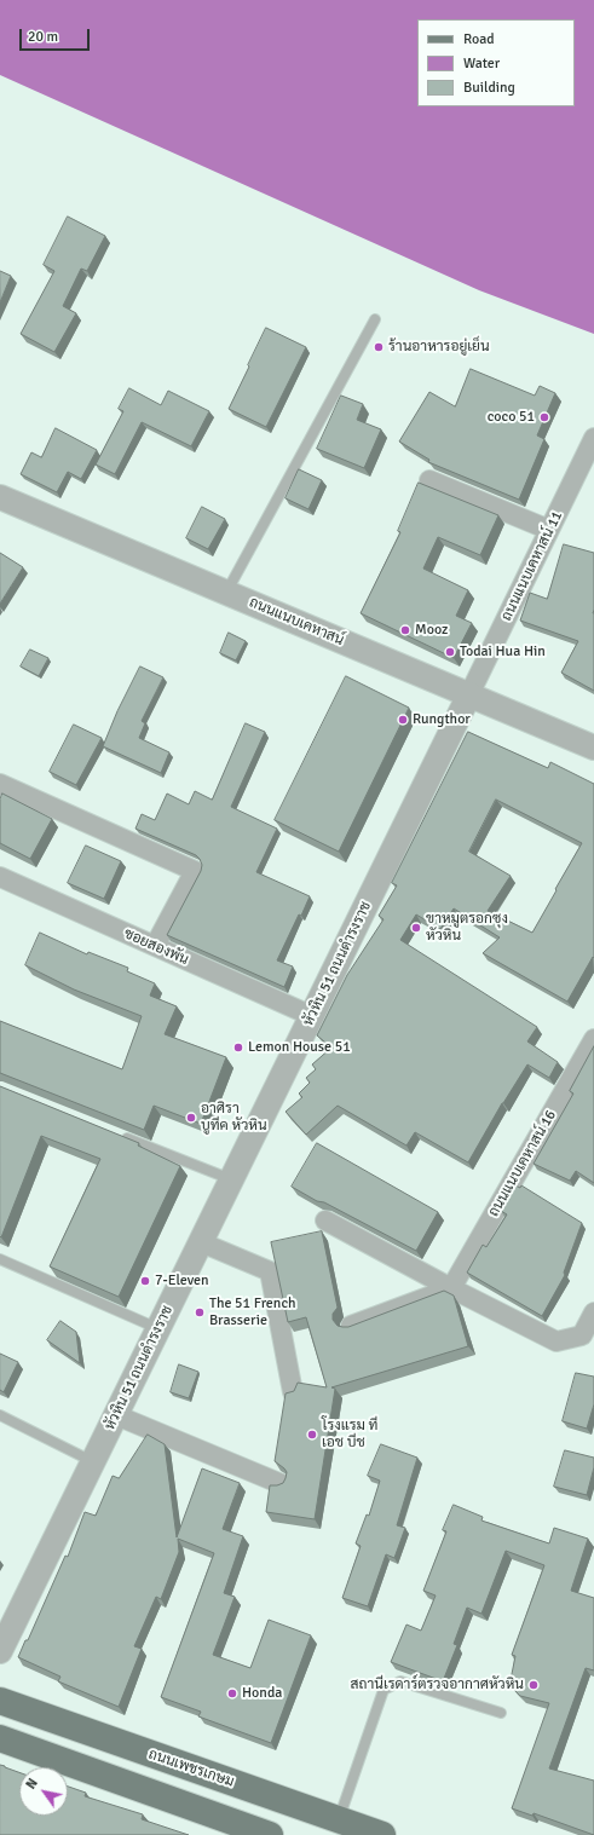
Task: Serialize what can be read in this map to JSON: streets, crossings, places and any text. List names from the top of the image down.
{
  "streets": {
    "main road": ["ถนนเพชรเกษม"],
    "street": [
      "ถนนแนบเคหาสน์ 11",
      "ถนนแนบเคหาสน์",
      "ซอยสองพัน",
      "หัวหิน 51 ถนนดำรงราช",
      "ถนนแนบเคหาสน์ 16"
    ]
  },
  "crossings": [
    ["ถนนแนบเคหาสน์ 11", "ถนนแนบเคหาสน์"],
    ["ถนนแนบเคหาสน์ 11", "หัวหิน 51 ถนนดำรงราช"],
    ["ถนนแนบเคหาสน์", "หัวหิน 51 ถนนดำรงราช"],
    ["ซอยสองพัน", "หัวหิน 51 ถนนดำรงราช"]
  ],
  "places": [
    "ร้านอาหารอยู่เย็น",
    "coco 51",
    "Mooz",
    "Todai Hua Hin",
    "Rungthor",
    "ขาหมูตรอกซุง หัวหิน",
    "Lemon House 51",
    "อาศิรา บูทีค หัวหิน",
    "7-Eleven",
    "The 51 French Brasserie",
    "โรงแรม ที เอช บีช",
    "สถานีเรดาร์ตรวจอากาศหัวหิน",
    "Honda"
  ],
  "legend": ["Road", "Water", "Building"],
  "scale_bar": "20 m",
  "north": "top left"
}
